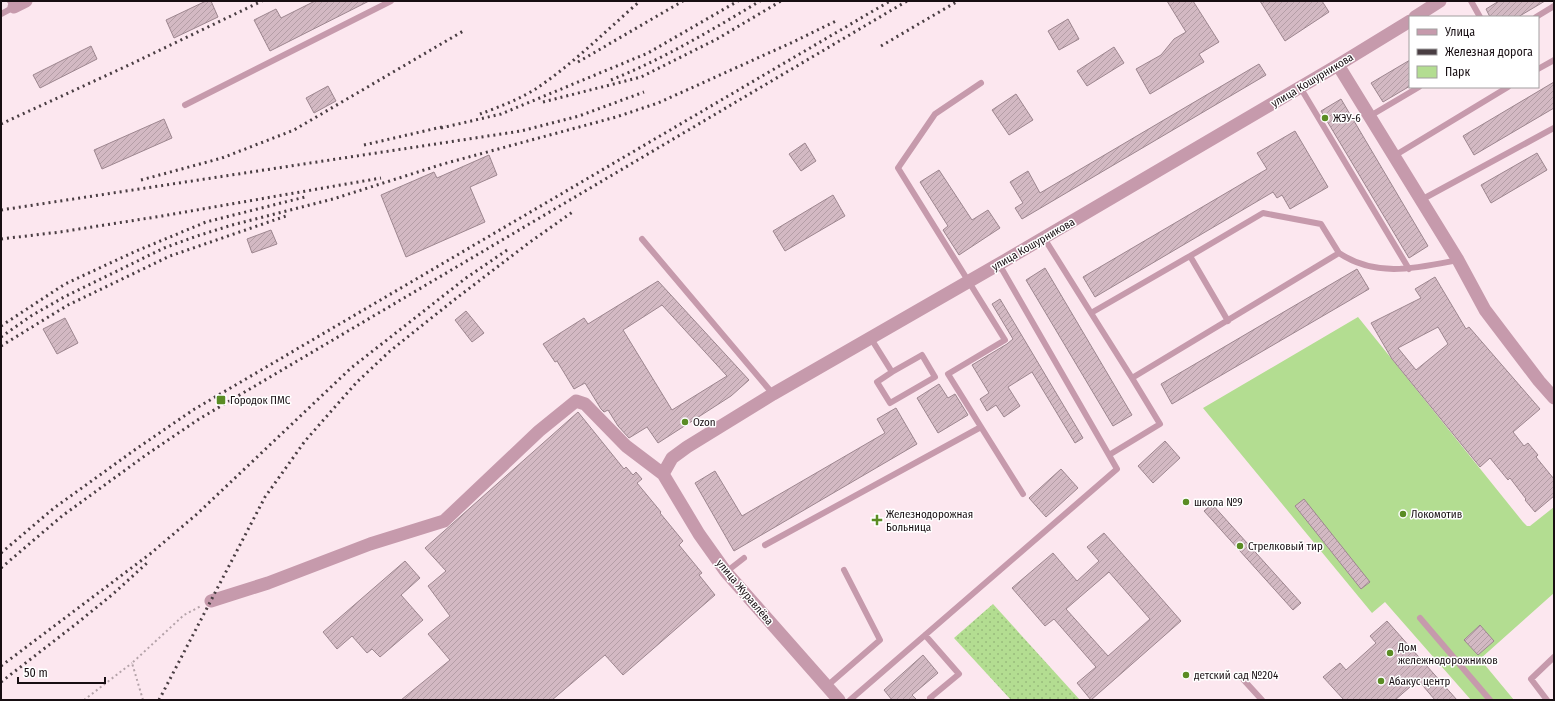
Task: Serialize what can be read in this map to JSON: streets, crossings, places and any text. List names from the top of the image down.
{
  "streets": {
    "street": ["улица Кошурникова", "улица Журавлёва"]
  },
  "crossings": [
    ["улица Кошурникова", "улица Журавлёва"]
  ],
  "places": {
    "other": [
      "ЖЭУ-6",
      "Ozon",
      "школа №9",
      "Локомотив",
      "Стрелковый тир",
      "Дом жележнодорожников",
      "детский сад №204",
      "Абакус центр"
    ],
    "transit": ["Городок ПМС"],
    "health": ["Железнодорожная Больница"]
  },
  "legend": ["Улица", "Железная дорога", "Парк"],
  "scale_bar": "50 m"
}
